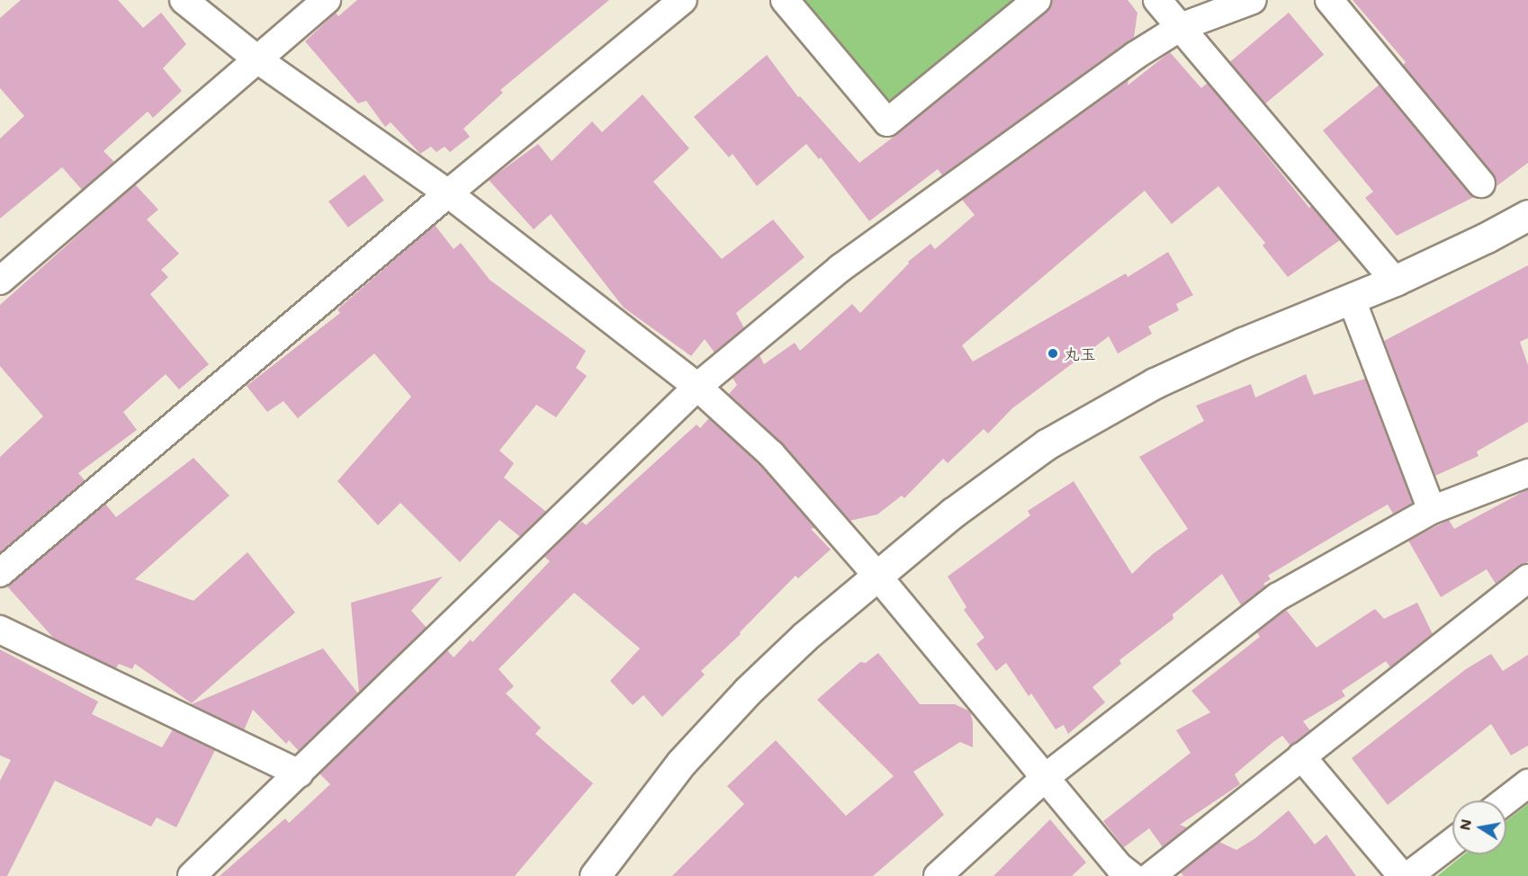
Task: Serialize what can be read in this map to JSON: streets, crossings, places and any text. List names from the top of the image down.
{
  "places": ["丸玉"],
  "north": "left"
}
